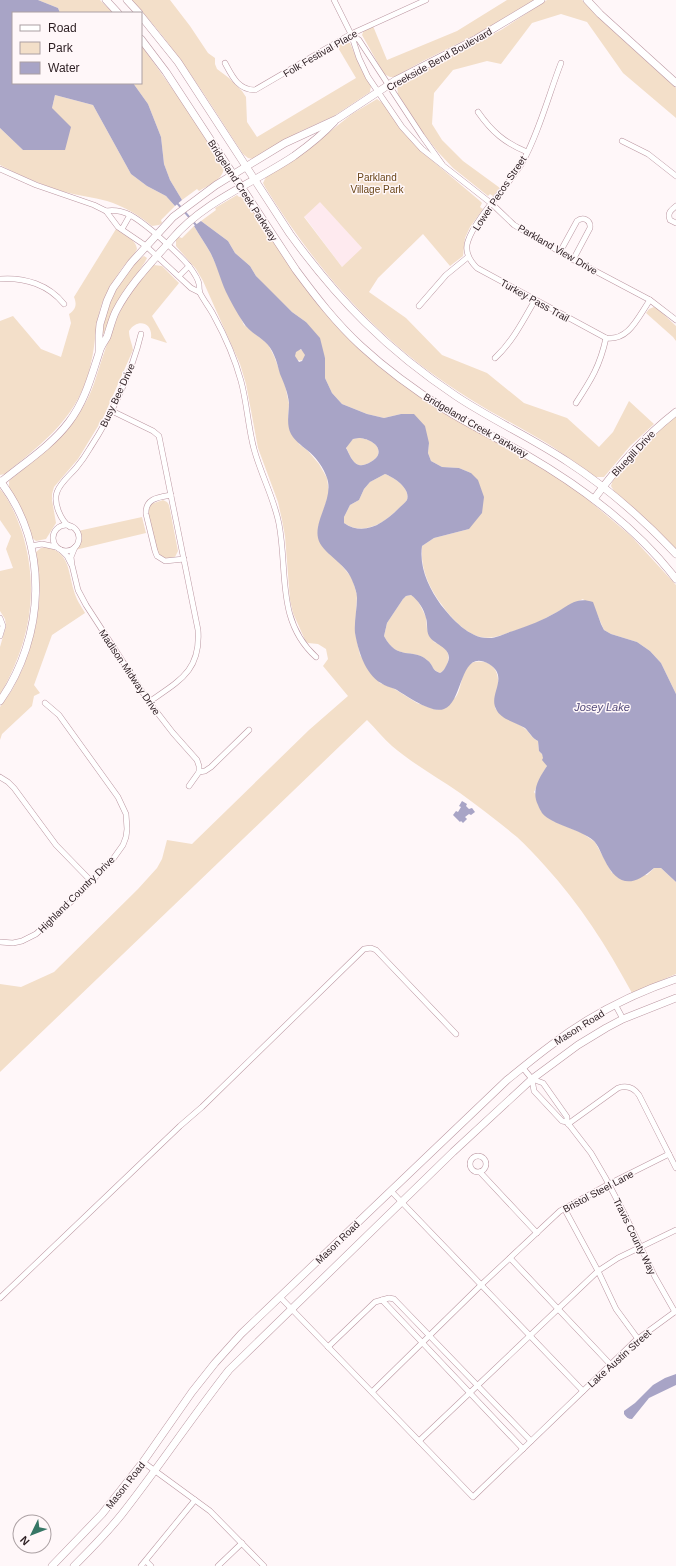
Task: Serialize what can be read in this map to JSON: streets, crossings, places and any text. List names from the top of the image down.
{
  "streets": {
    "main road": [
      "Creekside Bend Boulevard",
      "Bridgeland Creek Parkway",
      "Bluegill Drive",
      "Mason Road"
    ],
    "street": [
      "Folk Festival Place",
      "Lower Pecos Street",
      "Parkland View Drive",
      "Turkey Pass Trail",
      "Busy Bee Drive",
      "Madison Midway Drive",
      "Highland Country Drive",
      "Bristol Steel Lane",
      "Travis County Way",
      "Lake Austin Street"
    ]
  },
  "crossings": [
    ["Folk Festival Place", "Parkland View Drive"],
    ["Creekside Bend Boulevard", "Bridgeland Creek Parkway"],
    ["Creekside Bend Boulevard", "Parkland View Drive"],
    ["Bridgeland Creek Parkway", "Bluegill Drive"],
    ["Lower Pecos Street", "Parkland View Drive"],
    ["Lower Pecos Street", "Turkey Pass Trail"],
    ["Busy Bee Drive", "Madison Midway Drive"],
    ["Mason Road", "Travis County Way"],
    ["Bristol Steel Lane", "Travis County Way"],
    ["Travis County Way", "Lake Austin Street"]
  ],
  "water": ["Josey Lake"],
  "parks": ["Parkland Village Park"],
  "legend": ["Road", "Park", "Water"],
  "north": "bottom left"
}
